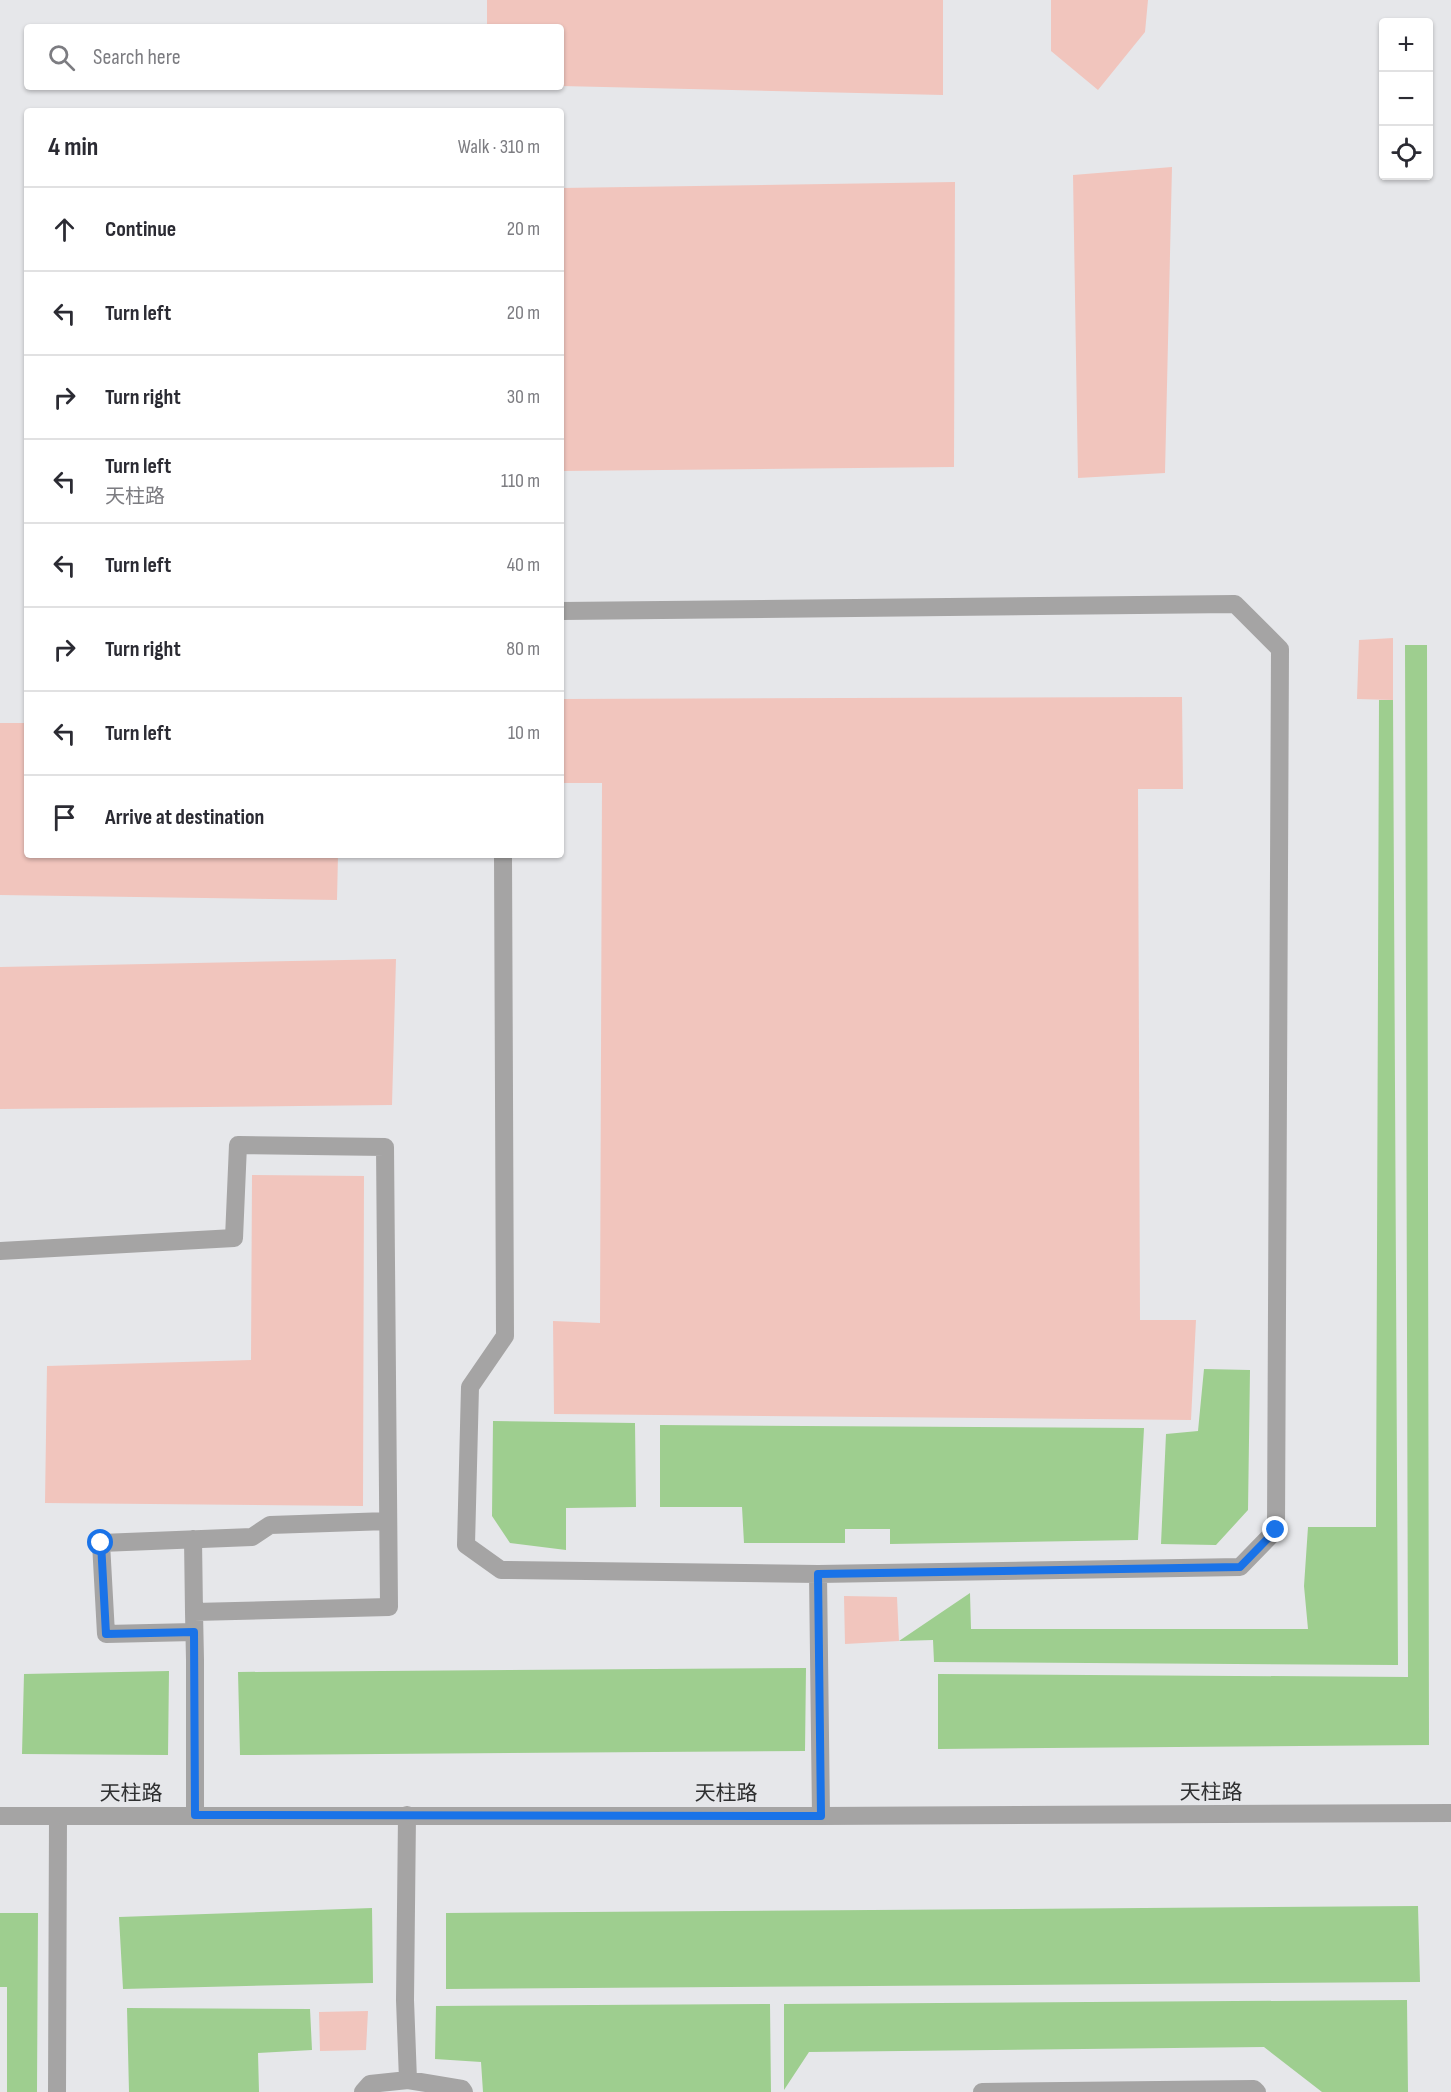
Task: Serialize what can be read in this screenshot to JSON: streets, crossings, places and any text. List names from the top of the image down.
{
  "streets": {
    "street": ["天柱路"]
  },
  "page": {
    "map_buttons": ["+", "−"],
    "search": "Search here",
    "heading": ["4 min", "Walk · 310 m"],
    "list": [
      ["Continue", "20 m"],
      ["Turn left", "20 m"],
      ["Turn right", "30 m"],
      ["Turn left", "天柱路", "110 m"],
      ["Turn left", "40 m"],
      ["Turn right", "80 m"],
      ["Turn left", "10 m"],
      "Arrive at destination"
    ]
  }
}
